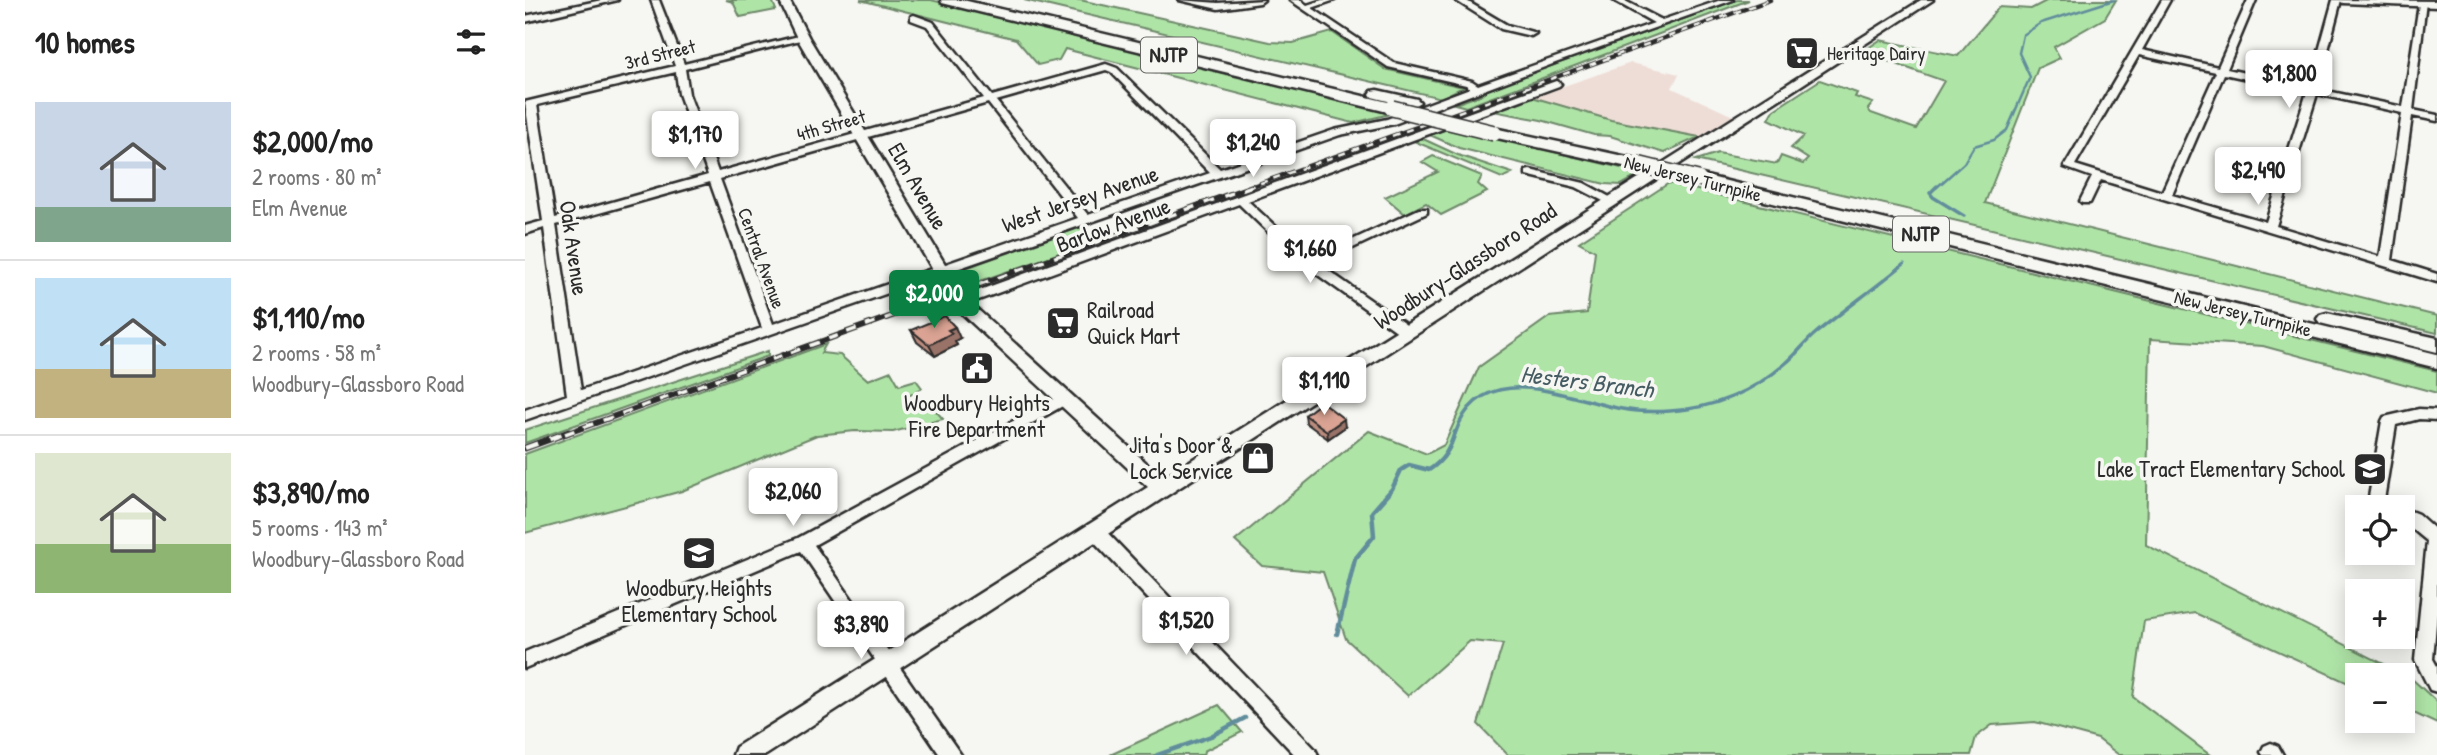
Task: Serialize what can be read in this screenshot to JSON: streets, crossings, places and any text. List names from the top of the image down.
{
  "streets": {
    "highway": ["NJTP", "New Jersey Turnpike"],
    "main road": ["Elm Avenue", "Woodbury-Glassboro Road"],
    "street": [
      "3rd Street",
      "4th Street",
      "West Jersey Avenue",
      "Barlow Avenue",
      "Oak Avenue",
      "Central Avenue"
    ]
  },
  "crossings": [
    ["3rd Street", "Elm Avenue"],
    ["3rd Street", "Oak Avenue"],
    ["3rd Street", "Central Avenue"],
    ["4th Street", "Elm Avenue"],
    ["4th Street", "West Jersey Avenue"],
    ["4th Street", "Oak Avenue"],
    ["4th Street", "Central Avenue"],
    ["Elm Avenue", "West Jersey Avenue"],
    ["Elm Avenue", "Barlow Avenue"],
    ["Elm Avenue", "Woodbury-Glassboro Road"],
    ["West Jersey Avenue", "Oak Avenue"],
    ["West Jersey Avenue", "Central Avenue"]
  ],
  "water": ["Hesters Branch"],
  "places": {
    "supermarket": ["Heritage Dairy", "Railroad Quick Mart"],
    "public building": ["Woodbury Heights Fire Department"],
    "shop": ["Jita's Door & Lock Service"],
    "school or university": ["Lake Tract Elementary School", "Woodbury Heights Elementary School"]
  },
  "page": {
    "heading": "10 homes",
    "price": [
      "$1,800",
      "$1,170",
      "$1,240",
      "$2,490",
      "$1,660",
      "$2,000",
      "$1,110",
      "$2,060",
      "$1,520",
      "$3,890"
    ],
    "list": [
      {
        "name": "$2,000/mo",
        "note": "2 rooms · 80 m² · Elm Avenue"
      },
      {
        "name": "$1,110/mo",
        "note": "2 rooms · 58 m² · Woodbury-Glassboro Road"
      },
      {
        "name": "$3,890/mo",
        "note": "5 rooms · 143 m² · Woodbury-Glassboro Road"
      }
    ],
    "map_buttons": ["+", "−"]
  }
}
